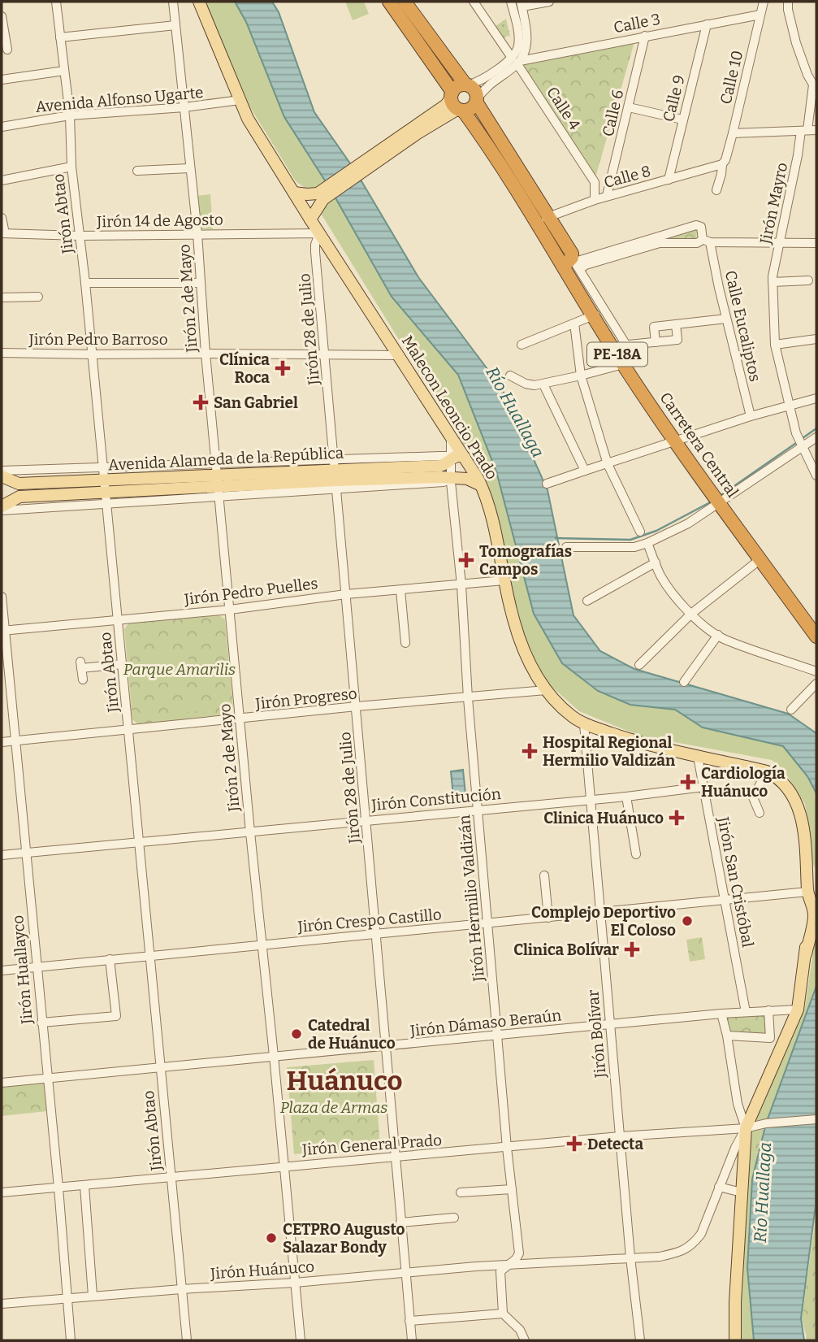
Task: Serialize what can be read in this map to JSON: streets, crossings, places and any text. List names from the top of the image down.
{
  "streets": {
    "highway": ["PE-18A", "Carretera Central"],
    "main road": ["Malecon Leoncio Prado", "Avenida Alameda de la República"],
    "street": [
      "Calle 3",
      "Calle 10",
      "Calle 9",
      "Avenida Alfonso Ugarte",
      "Calle 4",
      "Calle 6",
      "Calle 8",
      "Jirón Mayro",
      "Jirón Abtao",
      "Jirón 14 de Agosto",
      "Jirón 2 de Mayo",
      "Calle Eucaliptos",
      "Jirón 28 de Julio",
      "Jirón Pedro Barroso",
      "Jirón Pedro Puelles",
      "Jirón Progreso",
      "Jirón Constitución",
      "Jirón San Cristóbal",
      "Jirón Hermilio Valdizán",
      "Jirón Crespo Castillo",
      "Jirón Huallayco",
      "Jirón Dámaso Beraún",
      "Jirón Bolívar",
      "Jirón General Prado",
      "Jirón Huánuco"
    ]
  },
  "crossings": [
    ["Calle 3", "Calle 10"],
    ["Calle 3", "Calle 9"],
    ["Calle 3", "Calle 4"],
    ["Calle 3", "Calle 6"],
    ["Calle 10", "Calle 8"],
    ["Calle 9", "Calle 8"],
    ["Avenida Alfonso Ugarte", "Jirón Abtao"],
    ["Avenida Alfonso Ugarte", "Jirón 2 de Mayo"],
    ["Avenida Alfonso Ugarte", "Malecon Leoncio Prado"],
    ["Calle 4", "Calle 8"],
    ["Calle 6", "Calle 8"],
    ["Calle 8", "Carretera Central"],
    ["Jirón Abtao", "Jirón 14 de Agosto"],
    ["Jirón Abtao", "Jirón Pedro Barroso"],
    ["Jirón Abtao", "Avenida Alameda de la República"],
    ["Jirón Abtao", "Jirón Pedro Puelles"],
    ["Jirón Abtao", "Jirón Progreso"],
    ["Jirón Abtao", "Jirón Constitución"],
    ["Jirón Abtao", "Jirón Crespo Castillo"],
    ["Jirón Abtao", "Jirón Dámaso Beraún"],
    ["Jirón Abtao", "Jirón General Prado"],
    ["Jirón Abtao", "Jirón Huánuco"],
    ["Jirón 14 de Agosto", "Jirón 2 de Mayo"],
    ["Jirón 14 de Agosto", "Jirón 28 de Julio"],
    ["Jirón 14 de Agosto", "Malecon Leoncio Prado"],
    ["Jirón 2 de Mayo", "Jirón Pedro Barroso"],
    ["Jirón 2 de Mayo", "Avenida Alameda de la República"],
    ["Jirón 2 de Mayo", "Jirón Pedro Puelles"],
    ["Jirón 2 de Mayo", "Jirón Progreso"],
    ["Jirón 2 de Mayo", "Jirón Constitución"],
    ["Jirón 2 de Mayo", "Jirón Crespo Castillo"],
    ["Jirón 2 de Mayo", "Jirón Dámaso Beraún"],
    ["Jirón 2 de Mayo", "Jirón General Prado"],
    ["Jirón 2 de Mayo", "Jirón Huánuco"],
    ["Jirón 28 de Julio", "Jirón Pedro Barroso"],
    ["Jirón 28 de Julio", "Malecon Leoncio Prado"],
    ["Jirón 28 de Julio", "Avenida Alameda de la República"],
    ["Jirón 28 de Julio", "Jirón Pedro Puelles"],
    ["Jirón 28 de Julio", "Jirón Progreso"],
    ["Jirón 28 de Julio", "Jirón Constitución"],
    ["Jirón 28 de Julio", "Jirón Crespo Castillo"],
    ["Jirón 28 de Julio", "Jirón Dámaso Beraún"],
    ["Jirón 28 de Julio", "Jirón General Prado"],
    ["Jirón 28 de Julio", "Jirón Huánuco"],
    ["Jirón Pedro Barroso", "Malecon Leoncio Prado"],
    ["Malecon Leoncio Prado", "Avenida Alameda de la República"],
    ["Malecon Leoncio Prado", "Jirón Pedro Puelles"],
    ["Malecon Leoncio Prado", "Jirón Progreso"],
    ["Malecon Leoncio Prado", "Jirón San Cristóbal"],
    ["Malecon Leoncio Prado", "Jirón Hermilio Valdizán"],
    ["Malecon Leoncio Prado", "Jirón Bolívar"],
    ["Avenida Alameda de la República", "Jirón Hermilio Valdizán"],
    ["Jirón Pedro Puelles", "Jirón Hermilio Valdizán"],
    ["Jirón Pedro Puelles", "Jirón Huallayco"],
    ["Jirón Progreso", "Jirón Hermilio Valdizán"],
    ["Jirón Progreso", "Jirón Huallayco"],
    ["Jirón Constitución", "Jirón San Cristóbal"],
    ["Jirón Constitución", "Jirón Hermilio Valdizán"],
    ["Jirón Constitución", "Jirón Huallayco"],
    ["Jirón Constitución", "Jirón Bolívar"],
    ["Jirón San Cristóbal", "Jirón Crespo Castillo"],
    ["Jirón San Cristóbal", "Jirón Dámaso Beraún"],
    ["Jirón Hermilio Valdizán", "Jirón Crespo Castillo"],
    ["Jirón Hermilio Valdizán", "Jirón Dámaso Beraún"],
    ["Jirón Hermilio Valdizán", "Jirón General Prado"],
    ["Jirón Hermilio Valdizán", "Jirón Huánuco"],
    ["Jirón Crespo Castillo", "Jirón Huallayco"],
    ["Jirón Crespo Castillo", "Jirón Bolívar"],
    ["Jirón Huallayco", "Jirón Dámaso Beraún"],
    ["Jirón Huallayco", "Jirón General Prado"],
    ["Jirón Huallayco", "Jirón Huánuco"],
    ["Jirón Dámaso Beraún", "Jirón Bolívar"],
    ["Jirón Bolívar", "Jirón General Prado"],
    ["Jirón Bolívar", "Jirón Huánuco"]
  ],
  "districts": ["Huánuco"],
  "water": ["Río Huallaga"],
  "parks": ["Parque Amarilis", "Plaza de Armas"],
  "places": {
    "health": [
      "Clínica Roca",
      "San Gabriel",
      "Tomografías Campos",
      "Hospital Regional Hermilio Valdizán",
      "Cardiología Huánuco",
      "Clinica Huánuco",
      "Clinica Bolívar",
      "Detecta"
    ],
    "other": ["Complejo Deportivo El Coloso", "Catedral de Huánuco", "CETPRO Augusto Salazar Bondy"]
  }
}
